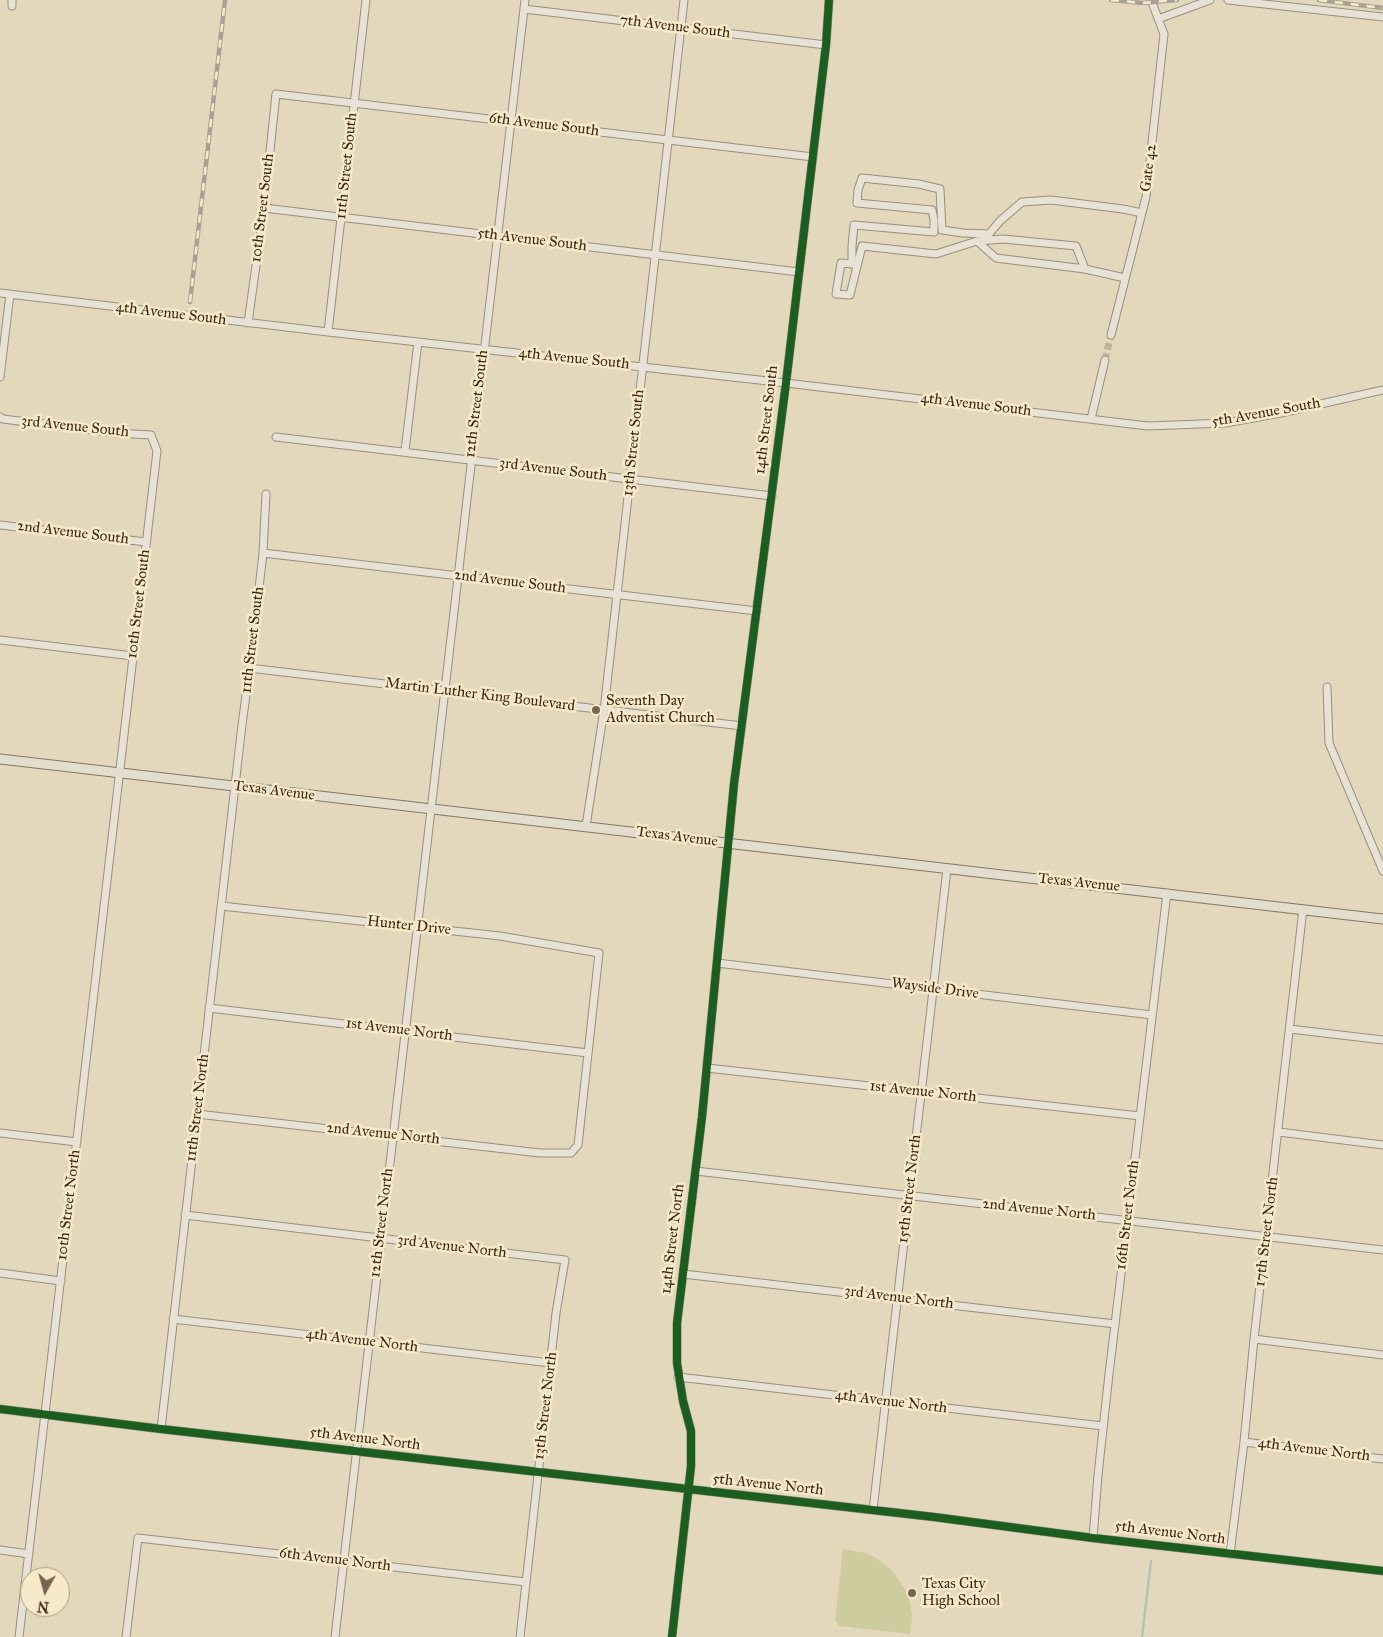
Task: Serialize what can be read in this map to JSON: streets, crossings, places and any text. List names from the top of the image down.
{
  "streets": {
    "main road": ["Texas Avenue"],
    "street": [
      "7th Avenue South",
      "6th Avenue South",
      "11th Street South",
      "Gate 42",
      "10th Street South",
      "5th Avenue South",
      "4th Avenue South",
      "12th Street South",
      "14th Street South",
      "3rd Avenue South",
      "13th Street South",
      "2nd Avenue South",
      "Martin Luther King Boulevard",
      "Hunter Drive",
      "Wayside Drive",
      "1st Avenue North",
      "11th Street North",
      "2nd Avenue North",
      "15th Street North",
      "10th Street North",
      "16th Street North",
      "12th Street North",
      "17th Street North",
      "14th Street North",
      "3rd Avenue North",
      "4th Avenue North",
      "13th Street North",
      "5th Avenue North",
      "6th Avenue North"
    ]
  },
  "crossings": [
    ["7th Avenue South", "12th Street South"],
    ["7th Avenue South", "14th Street South"],
    ["7th Avenue South", "13th Street South"],
    ["6th Avenue South", "11th Street South"],
    ["6th Avenue South", "10th Street South"],
    ["6th Avenue South", "12th Street South"],
    ["6th Avenue South", "14th Street South"],
    ["6th Avenue South", "13th Street South"],
    ["11th Street South", "5th Avenue South"],
    ["11th Street South", "4th Avenue South"],
    ["11th Street South", "2nd Avenue South"],
    ["11th Street South", "Martin Luther King Boulevard"],
    ["11th Street South", "Texas Avenue"],
    ["11th Street South", "11th Street North"],
    ["10th Street South", "5th Avenue South"],
    ["10th Street South", "4th Avenue South"],
    ["10th Street South", "3rd Avenue South"],
    ["10th Street South", "2nd Avenue South"],
    ["10th Street South", "Texas Avenue"],
    ["10th Street South", "10th Street North"],
    ["5th Avenue South", "4th Avenue South"],
    ["5th Avenue South", "12th Street South"],
    ["5th Avenue South", "14th Street South"],
    ["5th Avenue South", "13th Street South"],
    ["4th Avenue South", "12th Street South"],
    ["4th Avenue South", "14th Street South"],
    ["4th Avenue South", "13th Street South"],
    ["12th Street South", "3rd Avenue South"],
    ["12th Street South", "2nd Avenue South"],
    ["12th Street South", "Martin Luther King Boulevard"],
    ["12th Street South", "Texas Avenue"],
    ["12th Street South", "12th Street North"],
    ["14th Street South", "3rd Avenue South"],
    ["14th Street South", "2nd Avenue South"],
    ["14th Street South", "Martin Luther King Boulevard"],
    ["14th Street South", "Texas Avenue"],
    ["14th Street South", "14th Street North"],
    ["3rd Avenue South", "13th Street South"],
    ["13th Street South", "2nd Avenue South"],
    ["13th Street South", "Martin Luther King Boulevard"],
    ["13th Street South", "Texas Avenue"],
    ["Texas Avenue", "11th Street North"],
    ["Texas Avenue", "15th Street North"],
    ["Texas Avenue", "10th Street North"],
    ["Texas Avenue", "16th Street North"],
    ["Texas Avenue", "12th Street North"],
    ["Texas Avenue", "17th Street North"],
    ["Texas Avenue", "14th Street North"],
    ["Hunter Drive", "1st Avenue North"],
    ["Hunter Drive", "11th Street North"],
    ["Hunter Drive", "2nd Avenue North"],
    ["Hunter Drive", "12th Street North"],
    ["Wayside Drive", "15th Street North"],
    ["Wayside Drive", "16th Street North"],
    ["Wayside Drive", "14th Street North"],
    ["1st Avenue North", "11th Street North"],
    ["1st Avenue North", "2nd Avenue North"],
    ["1st Avenue North", "15th Street North"],
    ["1st Avenue North", "16th Street North"],
    ["1st Avenue North", "12th Street North"],
    ["1st Avenue North", "14th Street North"],
    ["11th Street North", "2nd Avenue North"],
    ["11th Street North", "3rd Avenue North"],
    ["11th Street North", "4th Avenue North"],
    ["11th Street North", "5th Avenue North"],
    ["2nd Avenue North", "15th Street North"],
    ["2nd Avenue North", "16th Street North"],
    ["2nd Avenue North", "12th Street North"],
    ["2nd Avenue North", "17th Street North"],
    ["2nd Avenue North", "14th Street North"],
    ["15th Street North", "3rd Avenue North"],
    ["15th Street North", "4th Avenue North"],
    ["15th Street North", "5th Avenue North"],
    ["10th Street North", "5th Avenue North"],
    ["16th Street North", "3rd Avenue North"],
    ["16th Street North", "4th Avenue North"],
    ["16th Street North", "5th Avenue North"],
    ["12th Street North", "3rd Avenue North"],
    ["12th Street North", "4th Avenue North"],
    ["12th Street North", "5th Avenue North"],
    ["12th Street North", "6th Avenue North"],
    ["17th Street North", "4th Avenue North"],
    ["17th Street North", "5th Avenue North"],
    ["14th Street North", "3rd Avenue North"],
    ["14th Street North", "4th Avenue North"],
    ["14th Street North", "5th Avenue North"],
    ["3rd Avenue North", "13th Street North"],
    ["4th Avenue North", "13th Street North"],
    ["13th Street North", "5th Avenue North"],
    ["13th Street North", "6th Avenue North"]
  ],
  "places": ["Seventh Day Adventist Church", "Texas City High School"],
  "north": "bottom"
}
